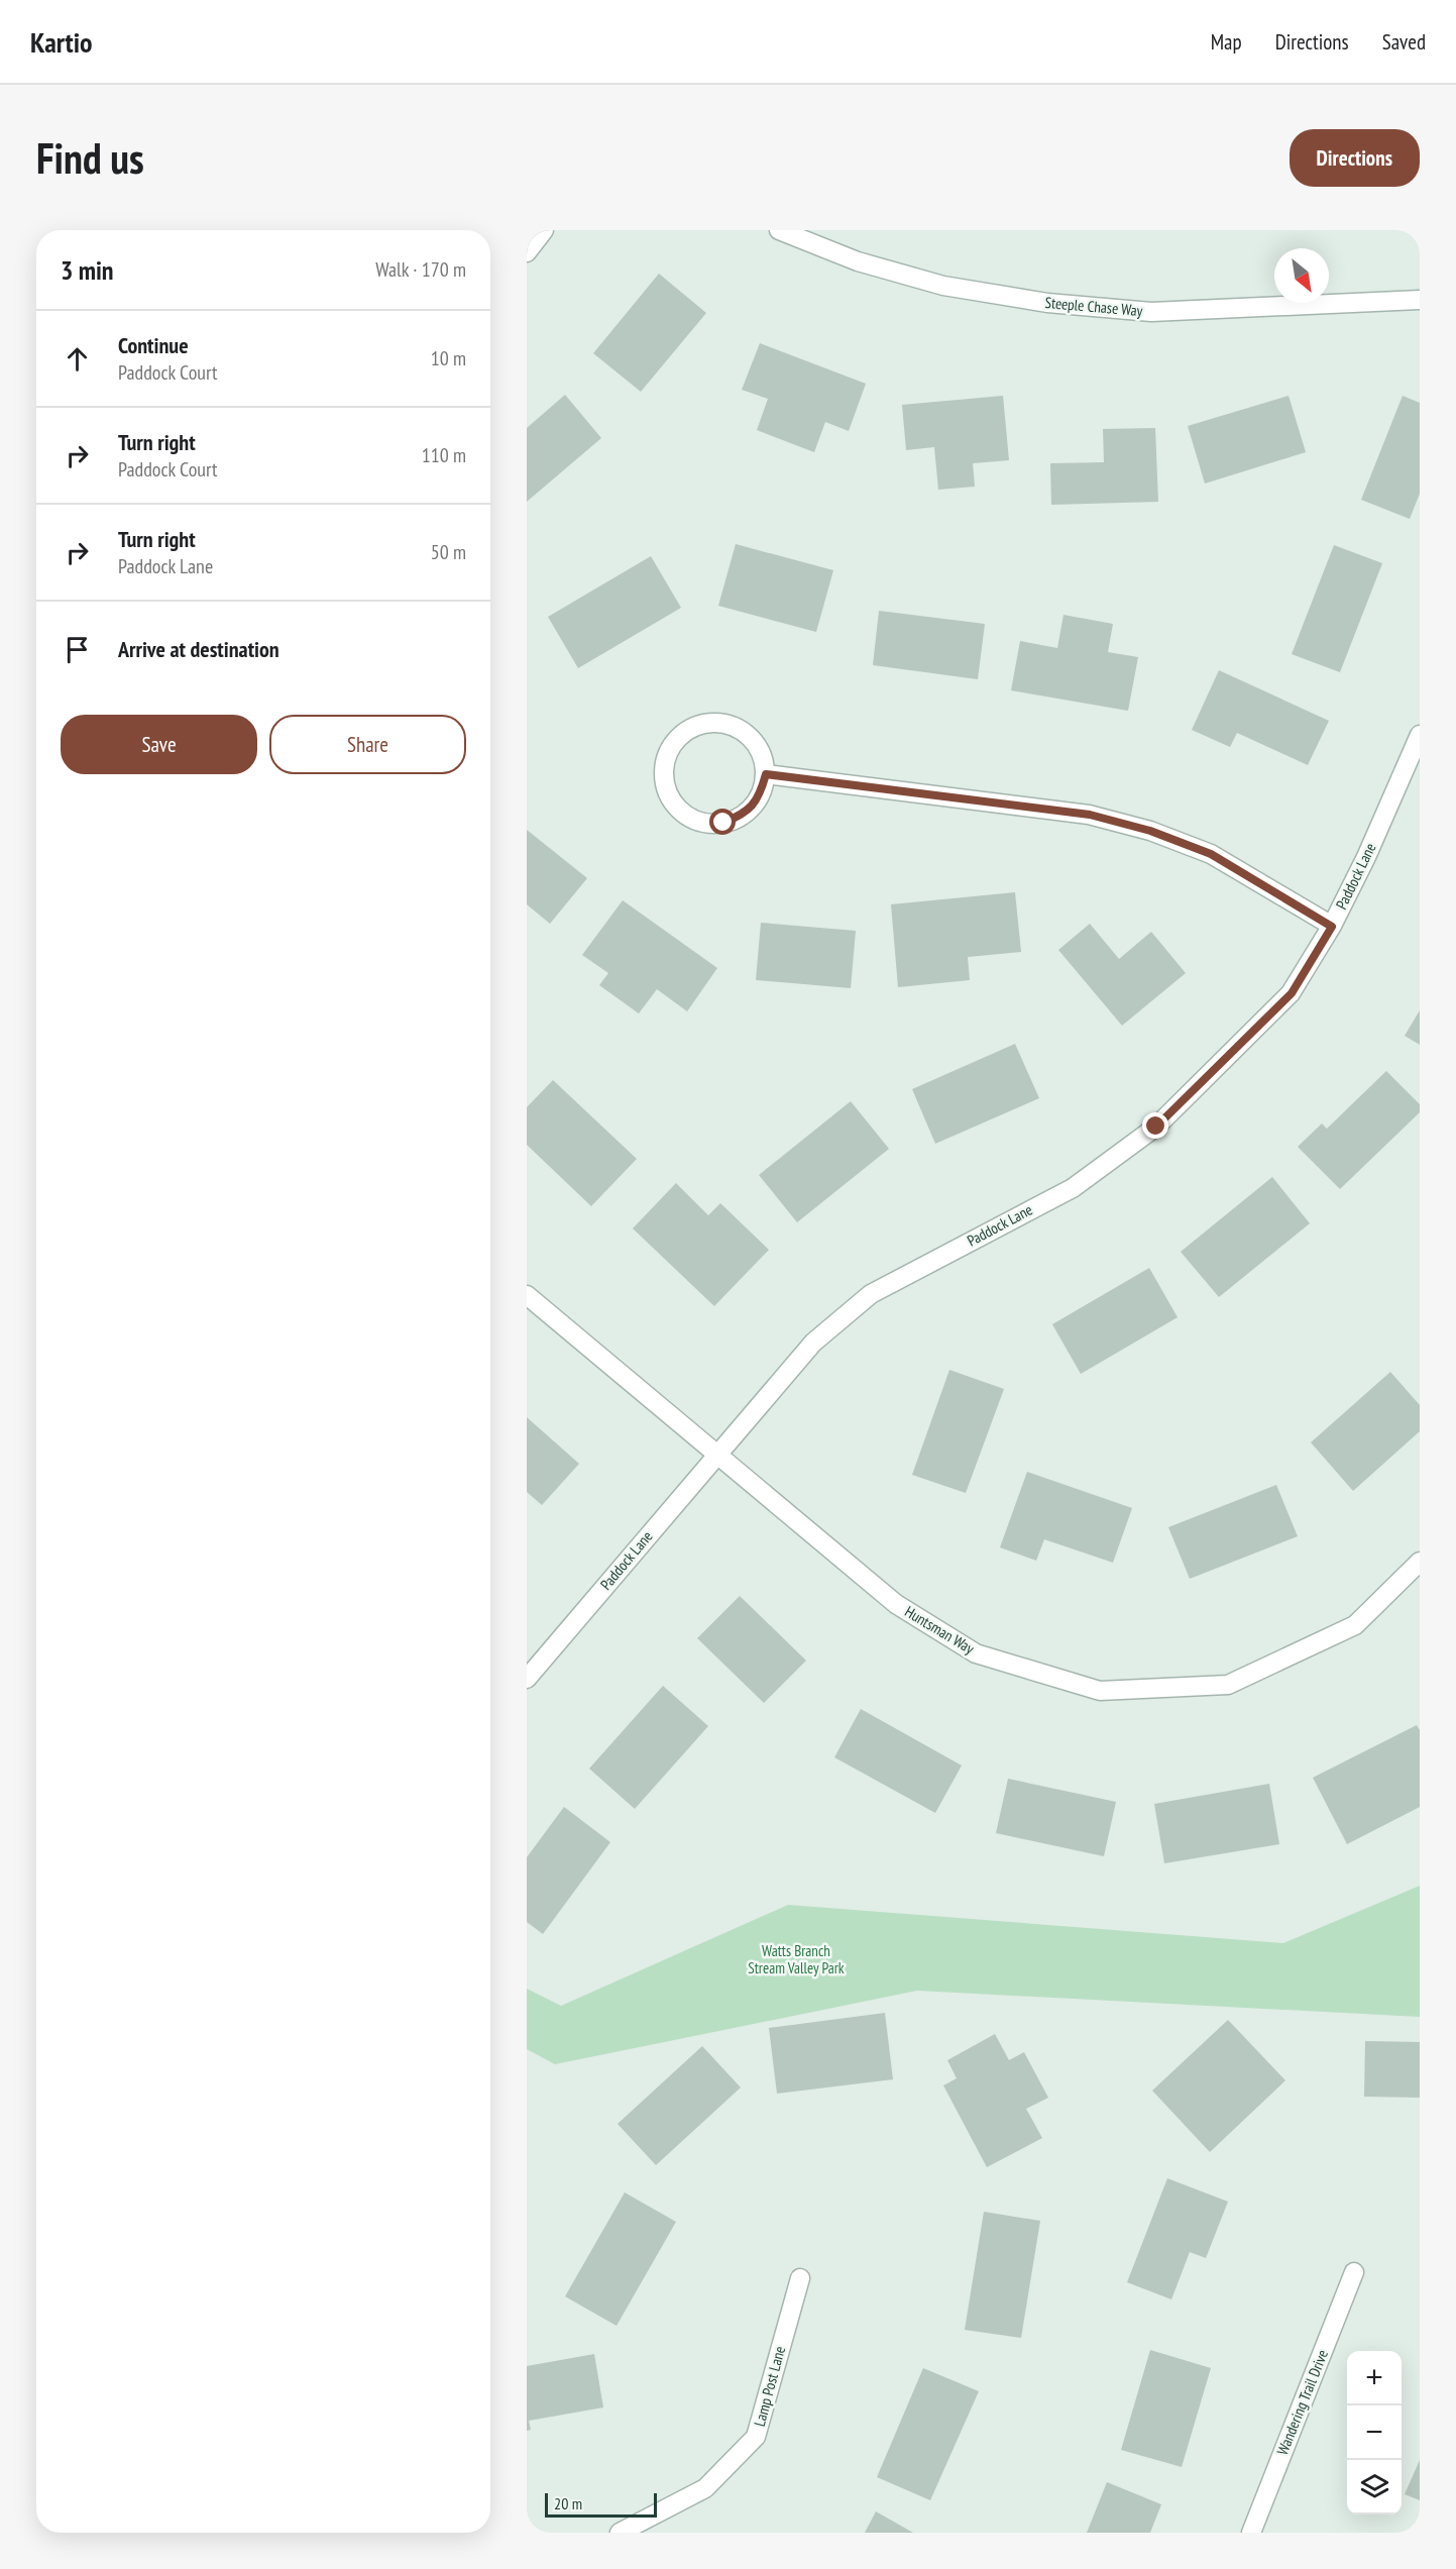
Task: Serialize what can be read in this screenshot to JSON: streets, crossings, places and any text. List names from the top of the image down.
{
  "streets": {
    "street": [
      "Steeple Chase Way",
      "Paddock Lane",
      "Huntsman Way",
      "Lamp Post Lane",
      "Wandering Trail Drive"
    ]
  },
  "crossings": [
    ["Paddock Lane", "Huntsman Way"]
  ],
  "parks": ["Watts Branch Stream Valley Park"],
  "scale_bar": "20 m",
  "north": "bottom right",
  "page": {
    "header": "Kartio",
    "nav": ["Map", "Directions", "Saved"],
    "buttons": [
      "Directions",
      ["Save", "Share"]
    ],
    "title": "Find us",
    "heading": ["3 min", "Walk · 170 m"],
    "list": [
      ["Continue", "Paddock Court", "10 m"],
      ["Turn right", "Paddock Court", "110 m"],
      ["Turn right", "Paddock Lane", "50 m"],
      "Arrive at destination"
    ],
    "map_buttons": ["+", "−"],
    "scale": "20 m"
  }
}
